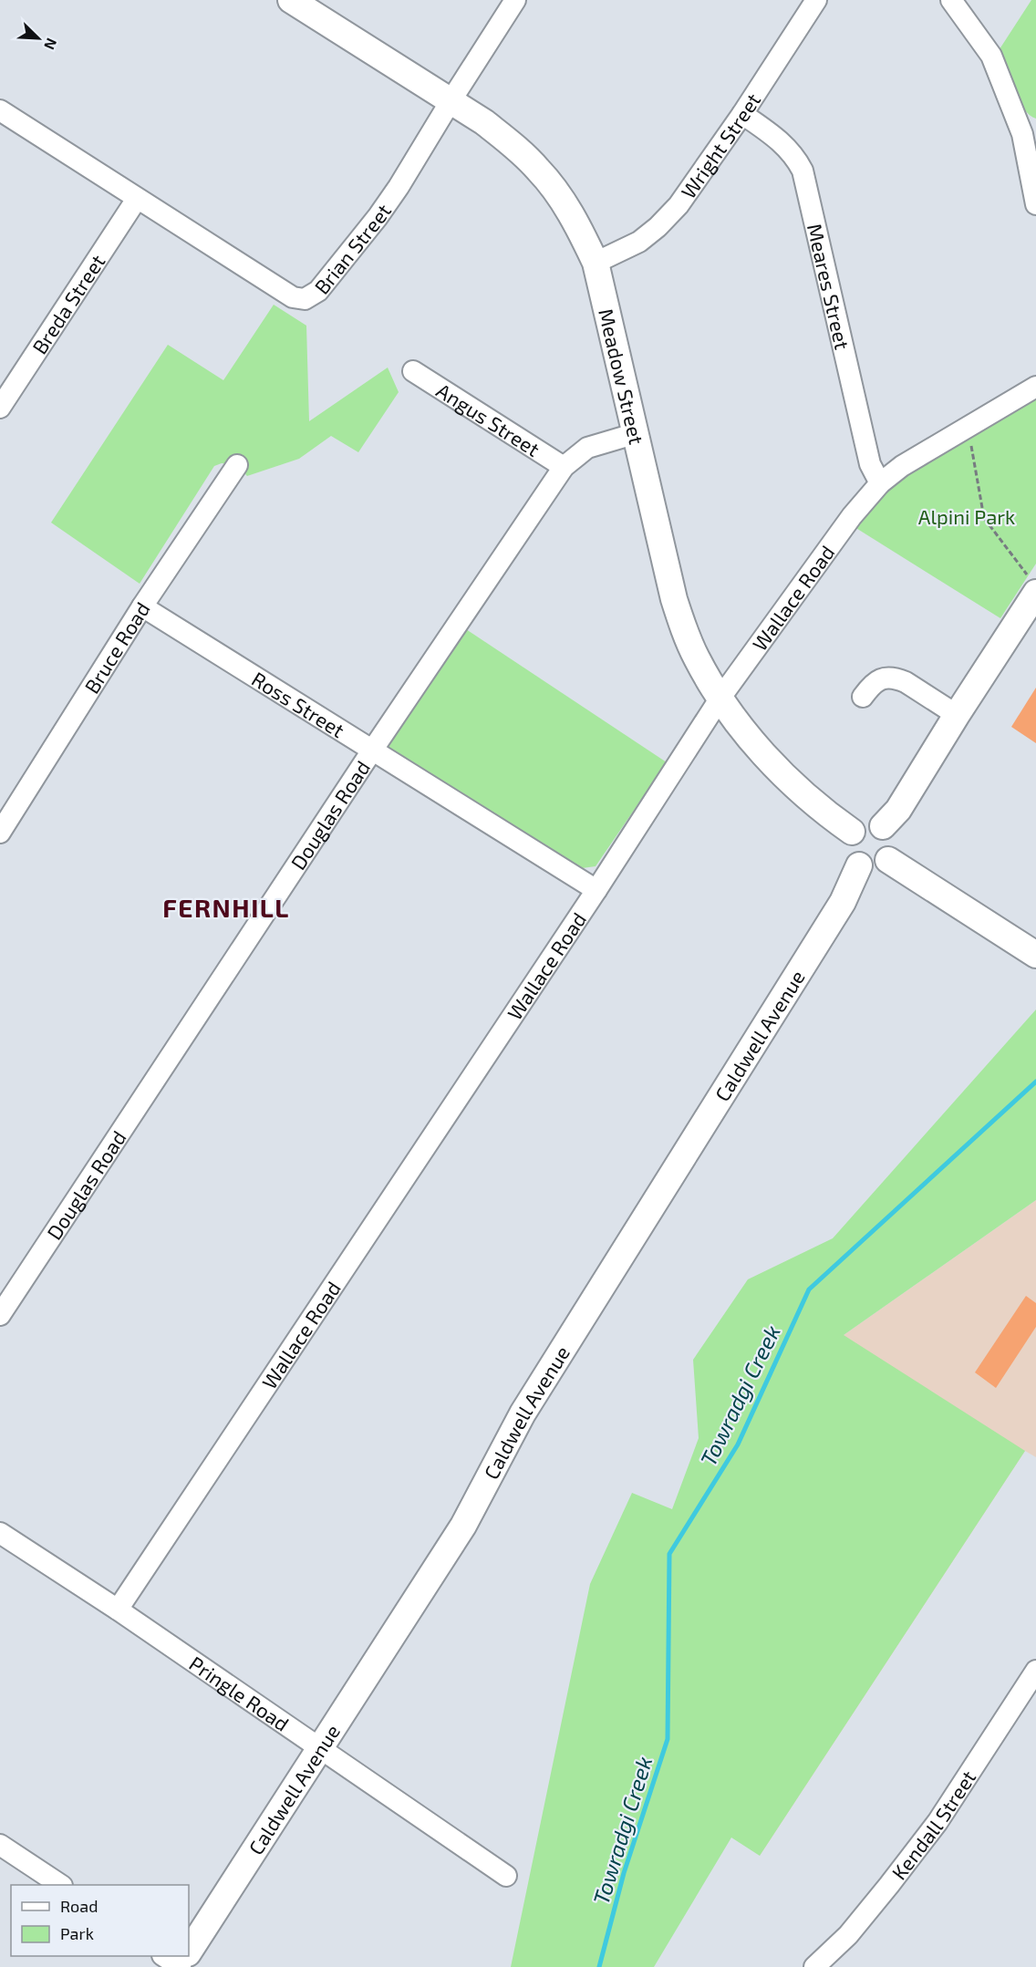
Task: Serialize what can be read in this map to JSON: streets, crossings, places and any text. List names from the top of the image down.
{
  "streets": {
    "main road": ["Meadow Street", "Caldwell Avenue"],
    "street": [
      "Wright Street",
      "Brian Street",
      "Meares Street",
      "Breda Street",
      "Angus Street",
      "Wallace Road",
      "Bruce Road",
      "Ross Street",
      "Douglas Road",
      "Pringle Road",
      "Kendall Street"
    ]
  },
  "crossings": [
    ["Wright Street", "Meares Street"],
    ["Wright Street", "Meadow Street"],
    ["Brian Street", "Breda Street"],
    ["Brian Street", "Meadow Street"],
    ["Meares Street", "Wallace Road"],
    ["Meadow Street", "Wallace Road"],
    ["Meadow Street", "Douglas Road"],
    ["Meadow Street", "Caldwell Avenue"],
    ["Angus Street", "Douglas Road"],
    ["Wallace Road", "Ross Street"],
    ["Wallace Road", "Pringle Road"],
    ["Bruce Road", "Ross Street"],
    ["Ross Street", "Douglas Road"],
    ["Caldwell Avenue", "Pringle Road"]
  ],
  "districts": ["FERNHILL"],
  "water": ["Towradgi Creek"],
  "parks": ["Alpini Park"],
  "legend": ["Road", "Park"],
  "north": "bottom right"
}
